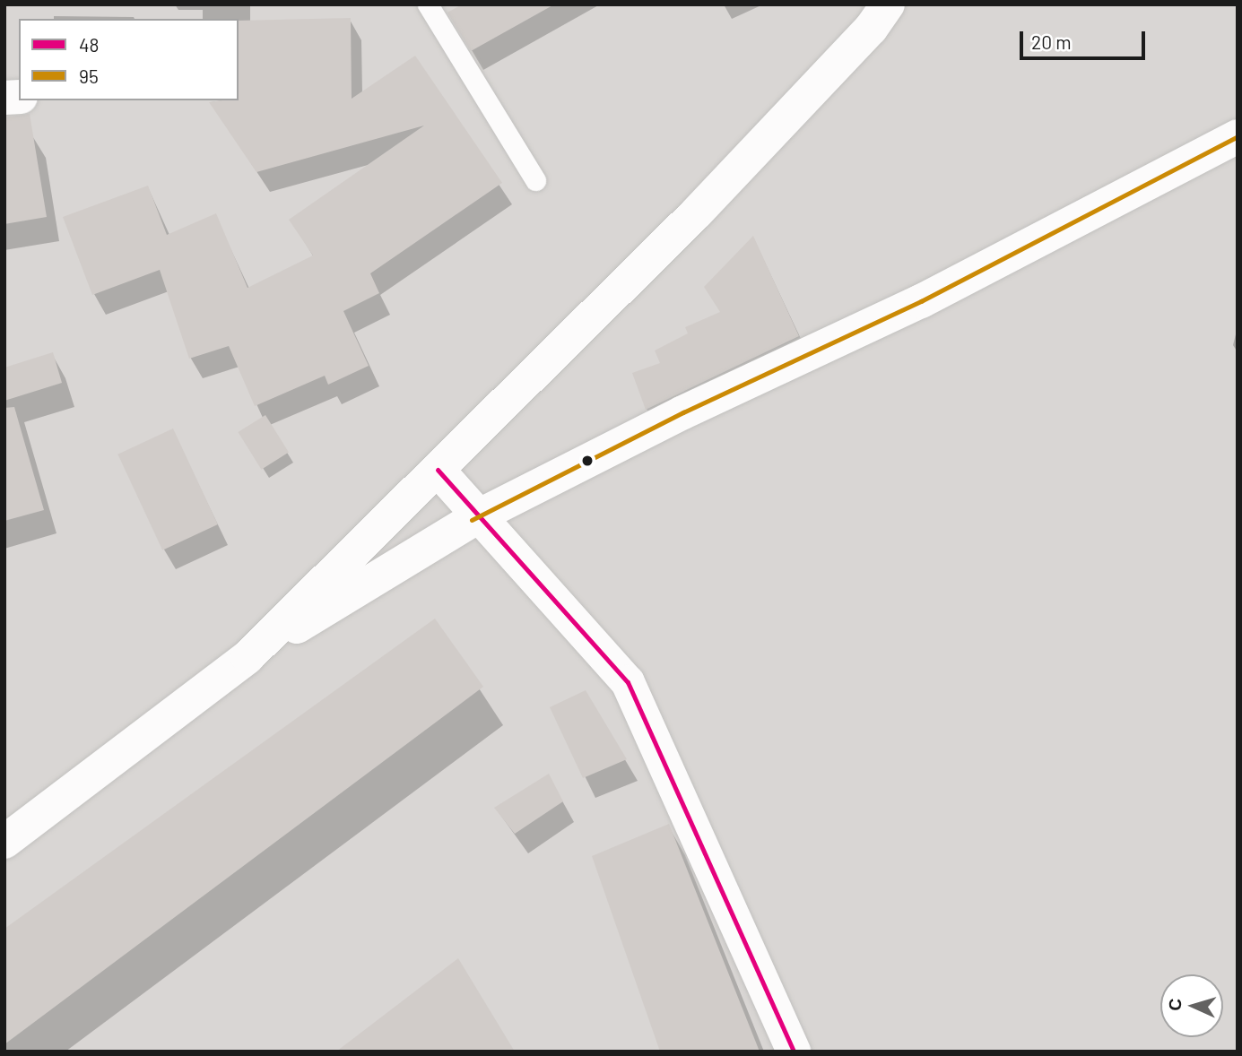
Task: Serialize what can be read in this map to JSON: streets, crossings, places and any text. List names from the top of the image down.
{
  "lines": ["transit line 95", "transit line 48"],
  "legend": ["48", "95"],
  "scale_bar": "20 m",
  "north": "left"
}
